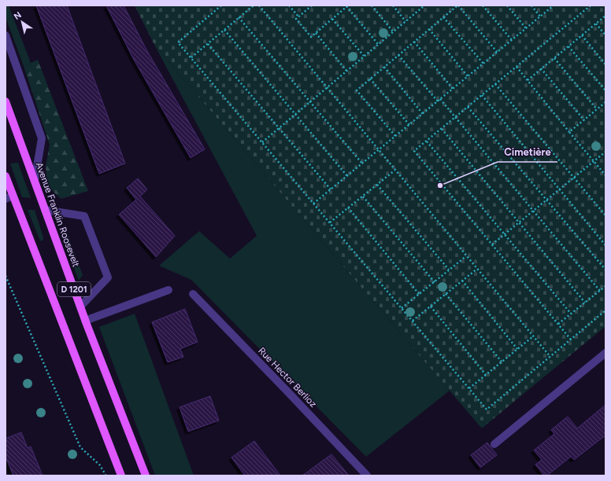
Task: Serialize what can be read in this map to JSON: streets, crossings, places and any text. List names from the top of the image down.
{
  "streets": {
    "main road": ["Avenue Franklin Roosevelt", "D 1201"],
    "street": ["Rue Hector Berlioz"]
  },
  "places": ["Cimetière"],
  "north": "top left"
}
